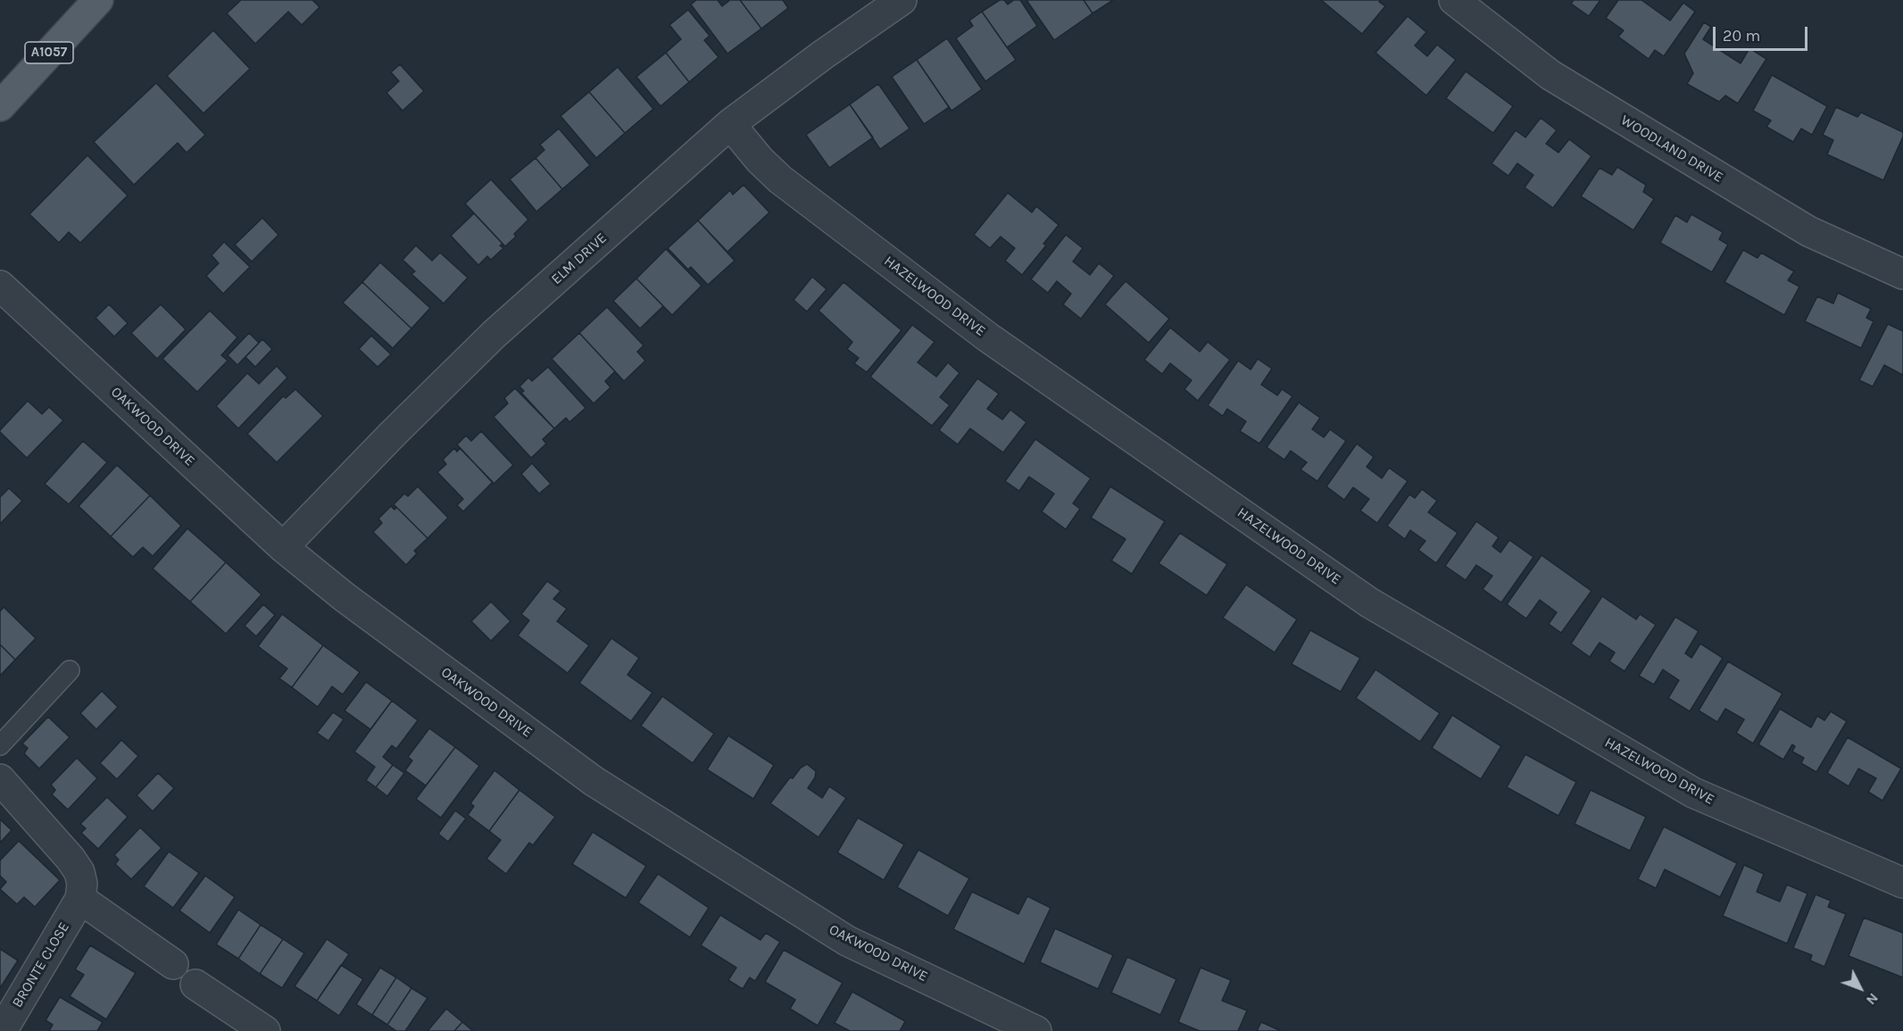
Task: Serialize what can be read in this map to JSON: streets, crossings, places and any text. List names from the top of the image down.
{
  "streets": {
    "main road": ["A1057"],
    "street": [
      "WOODLAND DRIVE",
      "ELM DRIVE",
      "HAZELWOOD DRIVE",
      "OAKWOOD DRIVE",
      "BRONTE CLOSE"
    ]
  },
  "crossings": [
    ["ELM DRIVE", "HAZELWOOD DRIVE"],
    ["ELM DRIVE", "OAKWOOD DRIVE"]
  ],
  "scale_bar": "20 m",
  "north": "bottom right"
}
